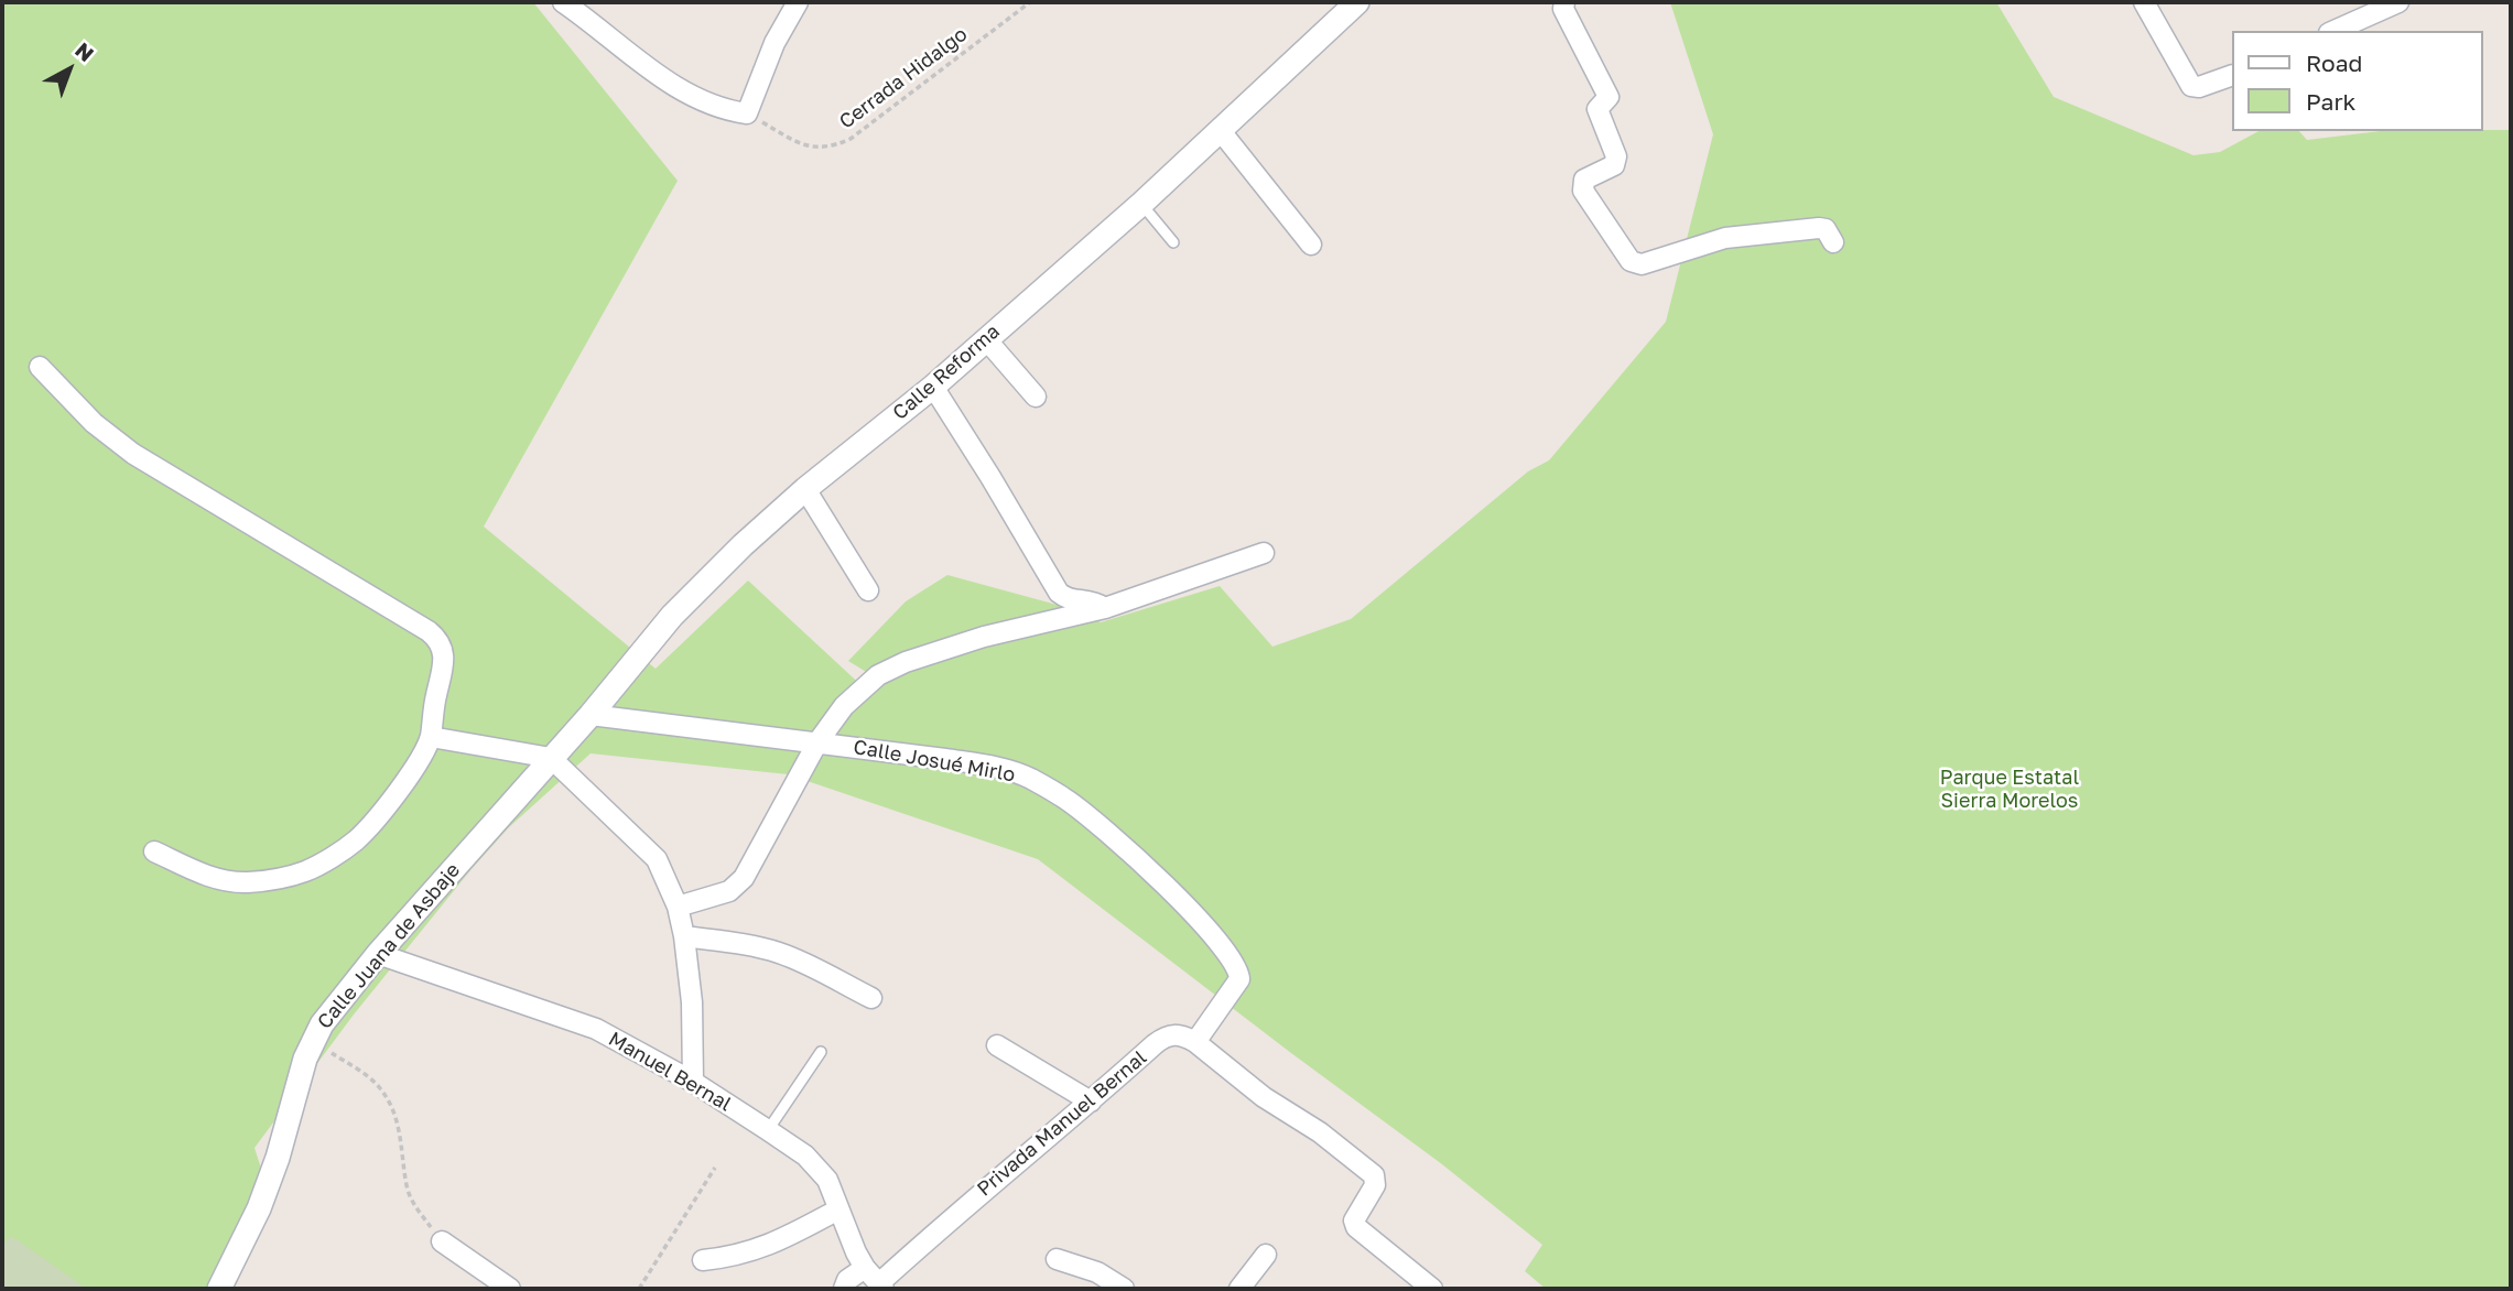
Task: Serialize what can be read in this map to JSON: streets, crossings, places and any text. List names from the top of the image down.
{
  "streets": {
    "street": [
      "Calle Reforma",
      "Calle Josué Mirlo",
      "Calle Juana de Asbaje",
      "Manuel Bernal",
      "Privada Manuel Bernal"
    ],
    "path": ["Cerrada Hidalgo"]
  },
  "crossings": [
    ["Calle Reforma", "Calle Josué Mirlo"],
    ["Calle Reforma", "Calle Juana de Asbaje"],
    ["Calle Josué Mirlo", "Privada Manuel Bernal"],
    ["Calle Juana de Asbaje", "Manuel Bernal"],
    ["Manuel Bernal", "Privada Manuel Bernal"]
  ],
  "parks": ["Parque Estatal Sierra Morelos"],
  "legend": ["Road", "Park"],
  "north": "top right"
}
